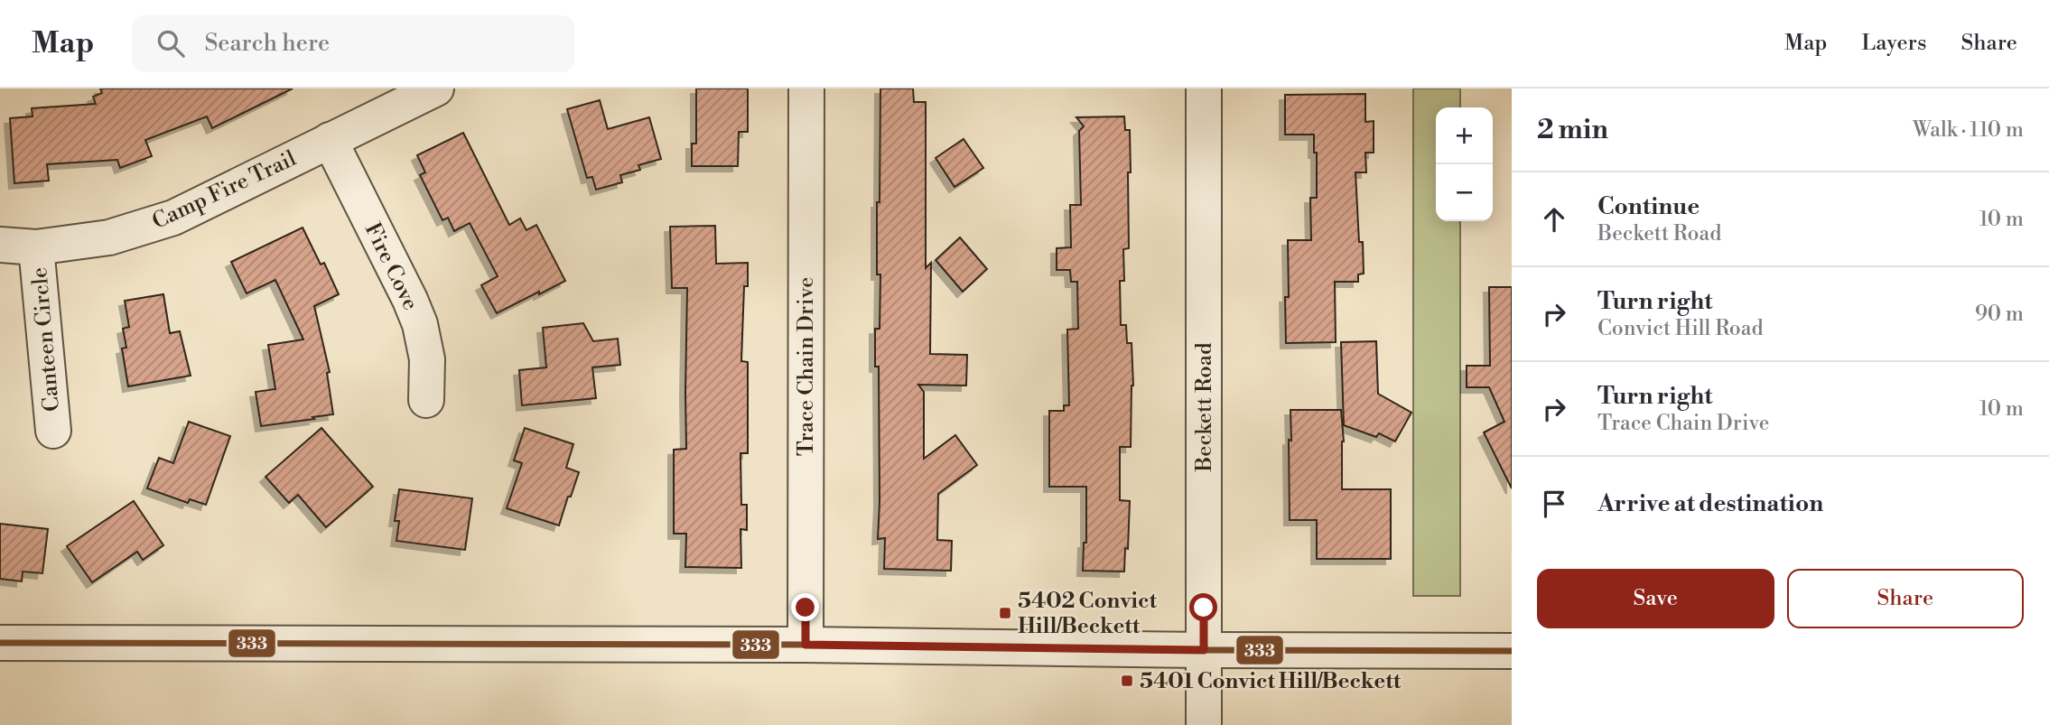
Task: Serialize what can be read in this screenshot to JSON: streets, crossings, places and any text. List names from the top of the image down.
{
  "streets": {
    "street": [
      "Camp Fire Trail",
      "Fire Cove",
      "Canteen Circle",
      "Trace Chain Drive",
      "Beckett Road"
    ]
  },
  "crossings": [
    ["Camp Fire Trail", "Fire Cove"],
    ["Camp Fire Trail", "Canteen Circle"]
  ],
  "places": {
    "transit": ["5402 Convict Hill/Beckett", "5401 Convict Hill/Beckett"]
  },
  "lines": ["transit line 333"],
  "page": {
    "header": "Map",
    "search": "Search here",
    "nav": ["Map", "Layers", "Share"],
    "heading": ["2 min", "Walk · 110 m"],
    "map_buttons": ["+", "−"],
    "list": [
      ["Continue", "Beckett Road", "10 m"],
      ["Turn right", "Convict Hill Road", "90 m"],
      ["Turn right", "Trace Chain Drive", "10 m"],
      "Arrive at destination"
    ],
    "buttons": ["Save", "Share"]
  }
}
